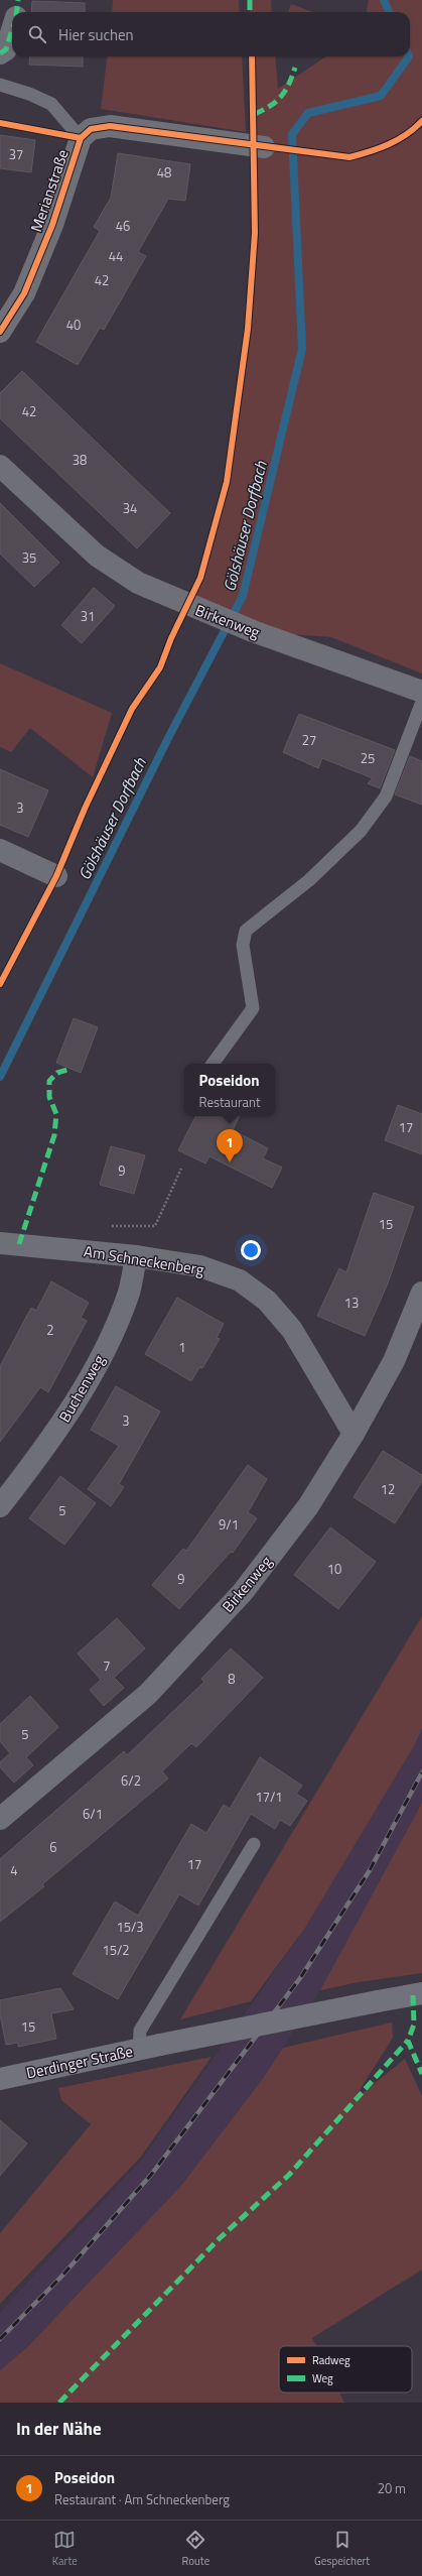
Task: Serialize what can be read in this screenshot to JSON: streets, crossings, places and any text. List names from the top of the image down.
{
  "streets": {
    "main road": ["Derdinger Straße"],
    "street": [
      "Merianstraße",
      "Birkenweg",
      "Am Schneckenberg",
      "Buchenweg"
    ]
  },
  "crossings": [
    ["Birkenweg", "Am Schneckenberg"],
    ["Am Schneckenberg", "Buchenweg"]
  ],
  "water": ["Gölshäuser Dorfbach"],
  "house_numbers": [
    "37",
    "48",
    "46",
    "44",
    "42",
    "40",
    "42",
    "38",
    "34",
    "35",
    "31",
    "27",
    "25",
    "3",
    "17",
    "9",
    "15",
    "13",
    "2",
    "1",
    "3",
    "12",
    "5",
    "9/1",
    "10",
    "9",
    "7",
    "8",
    "5",
    "6/2",
    "17/1",
    "6/1",
    "6",
    "17",
    "4",
    "15/3",
    "15/2",
    "15"
  ],
  "legend": ["Radweg", "Weg"],
  "page": {
    "search": "Hier suchen",
    "popup": ["Poseidon", "Restaurant"],
    "pins": "1",
    "heading": "In der Nähe",
    "list": [
      {
        "mark": "1",
        "name": "Poseidon",
        "note": "Restaurant · Am Schneckenberg",
        "value": "20 m"
      }
    ],
    "nav": ["Karte", "Route", "Gespeichert"]
  }
}
